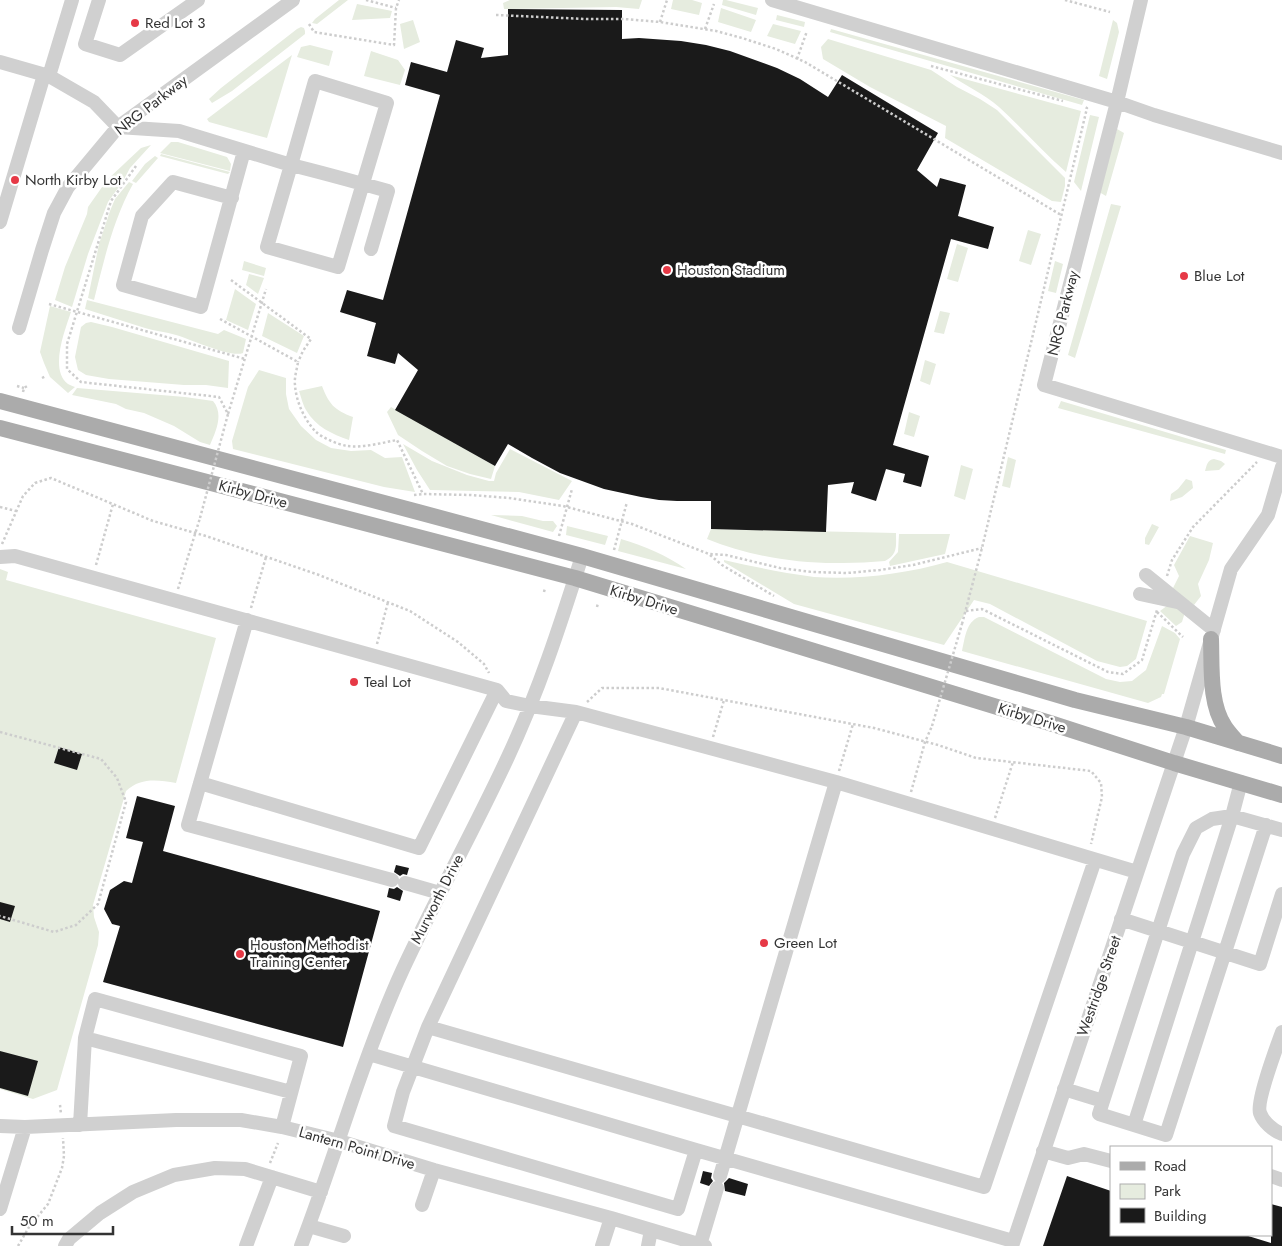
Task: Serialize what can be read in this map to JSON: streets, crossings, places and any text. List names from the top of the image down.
{
  "streets": {
    "main road": ["Kirby Drive"],
    "street": [
      "NRG Parkway",
      "Murworth Drive",
      "Westridge Street",
      "Lantern Point Drive"
    ]
  },
  "crossings": [
    ["Kirby Drive", "Murworth Drive"],
    ["Kirby Drive", "Westridge Street"],
    ["Murworth Drive", "Lantern Point Drive"]
  ],
  "places": [
    "Red Lot 3",
    "North Kirby Lot",
    "Houston Stadium",
    "Blue Lot",
    "Teal Lot",
    "Green Lot",
    "Houston Methodist Training Center"
  ],
  "legend": ["Road", "Park", "Building"],
  "scale_bar": "50 m"
}
